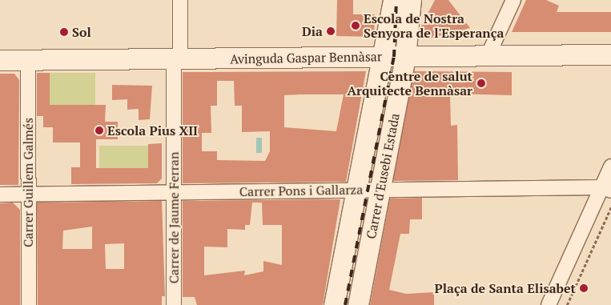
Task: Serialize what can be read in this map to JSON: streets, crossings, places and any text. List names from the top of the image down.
{
  "streets": {
    "main road": ["Avinguda Gaspar Bennàsar", "Carrer d'Eusebi Estada"],
    "street": ["Carrer Guillem Galmés", "Carrer Pons i Gallarza", "Carrer de Jaume Ferran"]
  },
  "crossings": [
    ["Avinguda Gaspar Bennàsar", "Carrer d'Eusebi Estada"],
    ["Avinguda Gaspar Bennàsar", "Carrer Guillem Galmés"],
    ["Avinguda Gaspar Bennàsar", "Carrer de Jaume Ferran"],
    ["Carrer d'Eusebi Estada", "Carrer Pons i Gallarza"],
    ["Carrer Guillem Galmés", "Carrer Pons i Gallarza"],
    ["Carrer Pons i Gallarza", "Carrer de Jaume Ferran"]
  ],
  "places": [
    "Escola de Nostra Senyora de l'Esperança",
    "Dia",
    "Sol",
    "Centre de salut Arquitecte Bennàsar",
    "Escola Pius XII",
    "Plaça de Santa Elisabet"
  ]
}
